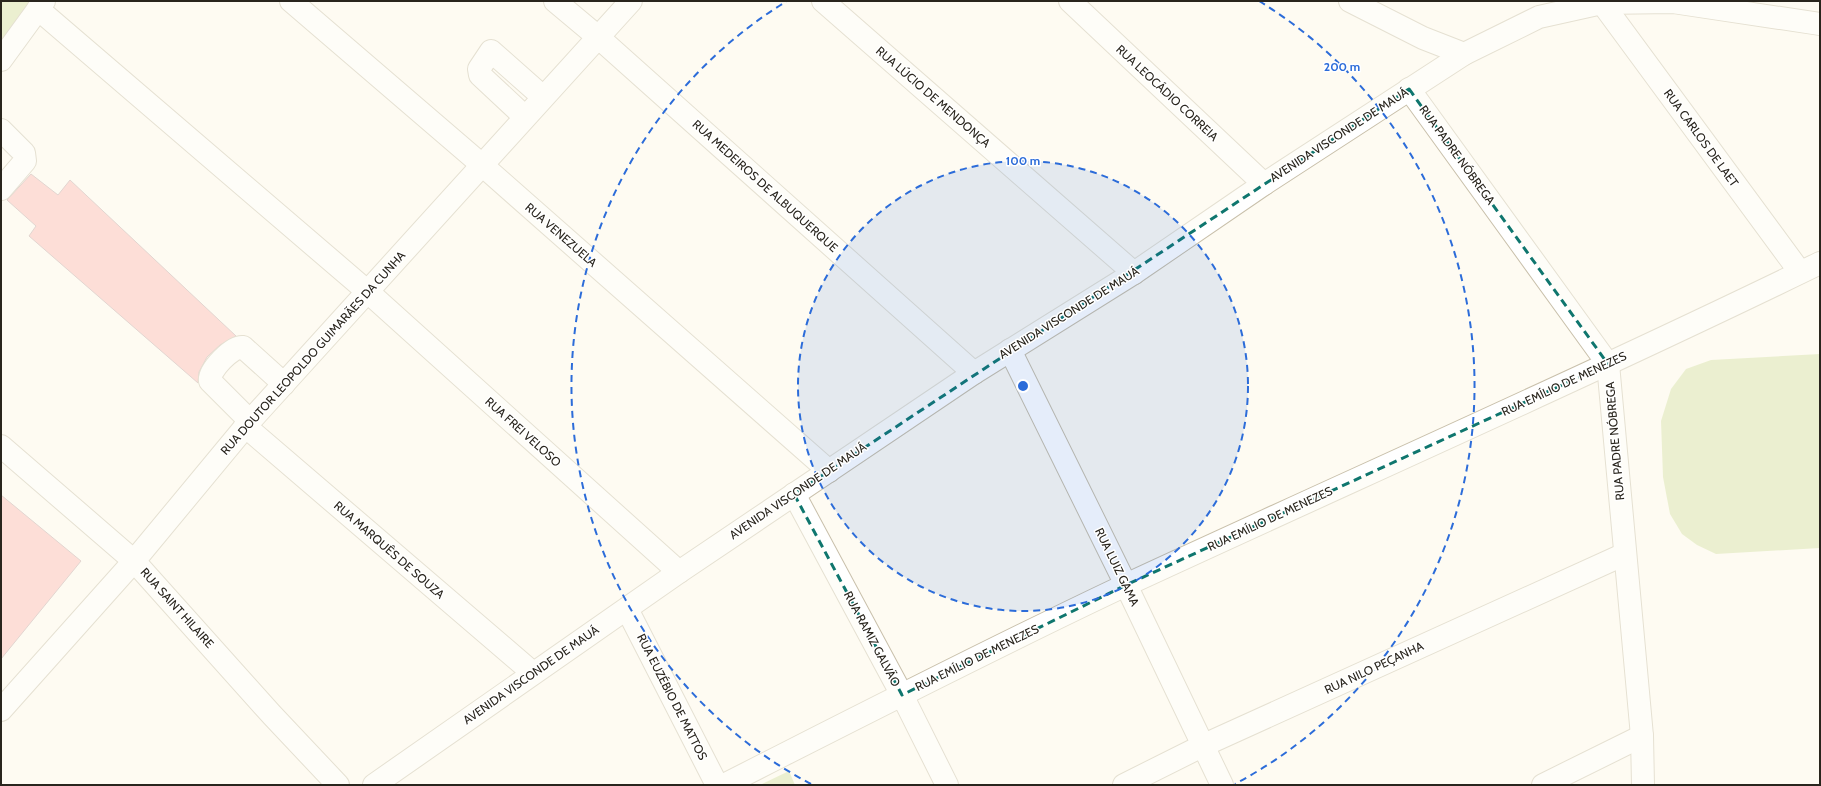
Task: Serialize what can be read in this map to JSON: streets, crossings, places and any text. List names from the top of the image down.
{
  "streets": {
    "street": [
      "RUA LEOCÁDIO CORREIA",
      "RUA LÚCIO DE MENDONÇA",
      "AVENIDA VISCONDE DE MAUÁ",
      "RUA CARLOS DE LAET",
      "RUA PADRE NÓBREGA",
      "RUA MEDEIROS DE ALBUQUERQUE",
      "RUA VENEZUELA",
      "RUA DOUTOR LEOPOLDO GUIMARÃES DA CUNHA",
      "RUA EMÍLIO DE MENEZES",
      "RUA FREI VELOSO",
      "RUA MARQUÊS DE SOUZA",
      "RUA LUIZ GAMA",
      "RUA SAINT HILAIRE",
      "RUA RAMIZ GALVÃO",
      "RUA NILO PEÇANHA",
      "RUA EUZÉBIO DE MATTOS"
    ]
  },
  "crossings": [
    ["RUA LEOCÁDIO CORREIA", "AVENIDA VISCONDE DE MAUÁ"],
    ["RUA LÚCIO DE MENDONÇA", "AVENIDA VISCONDE DE MAUÁ"],
    ["AVENIDA VISCONDE DE MAUÁ", "RUA CARLOS DE LAET"],
    ["AVENIDA VISCONDE DE MAUÁ", "RUA PADRE NÓBREGA"],
    ["AVENIDA VISCONDE DE MAUÁ", "RUA MEDEIROS DE ALBUQUERQUE"],
    ["AVENIDA VISCONDE DE MAUÁ", "RUA VENEZUELA"],
    ["AVENIDA VISCONDE DE MAUÁ", "RUA FREI VELOSO"],
    ["AVENIDA VISCONDE DE MAUÁ", "RUA MARQUÊS DE SOUZA"],
    ["AVENIDA VISCONDE DE MAUÁ", "RUA LUIZ GAMA"],
    ["AVENIDA VISCONDE DE MAUÁ", "RUA RAMIZ GALVÃO"],
    ["AVENIDA VISCONDE DE MAUÁ", "RUA EUZÉBIO DE MATTOS"],
    ["RUA CARLOS DE LAET", "RUA EMÍLIO DE MENEZES"],
    ["RUA PADRE NÓBREGA", "RUA EMÍLIO DE MENEZES"],
    ["RUA PADRE NÓBREGA", "RUA NILO PEÇANHA"],
    ["RUA MEDEIROS DE ALBUQUERQUE", "RUA DOUTOR LEOPOLDO GUIMARÃES DA CUNHA"],
    ["RUA VENEZUELA", "RUA DOUTOR LEOPOLDO GUIMARÃES DA CUNHA"],
    ["RUA DOUTOR LEOPOLDO GUIMARÃES DA CUNHA", "RUA FREI VELOSO"],
    ["RUA DOUTOR LEOPOLDO GUIMARÃES DA CUNHA", "RUA MARQUÊS DE SOUZA"],
    ["RUA DOUTOR LEOPOLDO GUIMARÃES DA CUNHA", "RUA SAINT HILAIRE"],
    ["RUA EMÍLIO DE MENEZES", "RUA LUIZ GAMA"],
    ["RUA EMÍLIO DE MENEZES", "RUA RAMIZ GALVÃO"],
    ["RUA LUIZ GAMA", "RUA NILO PEÇANHA"]
  ],
  "rings": ["200 m", "100 m"]
}
